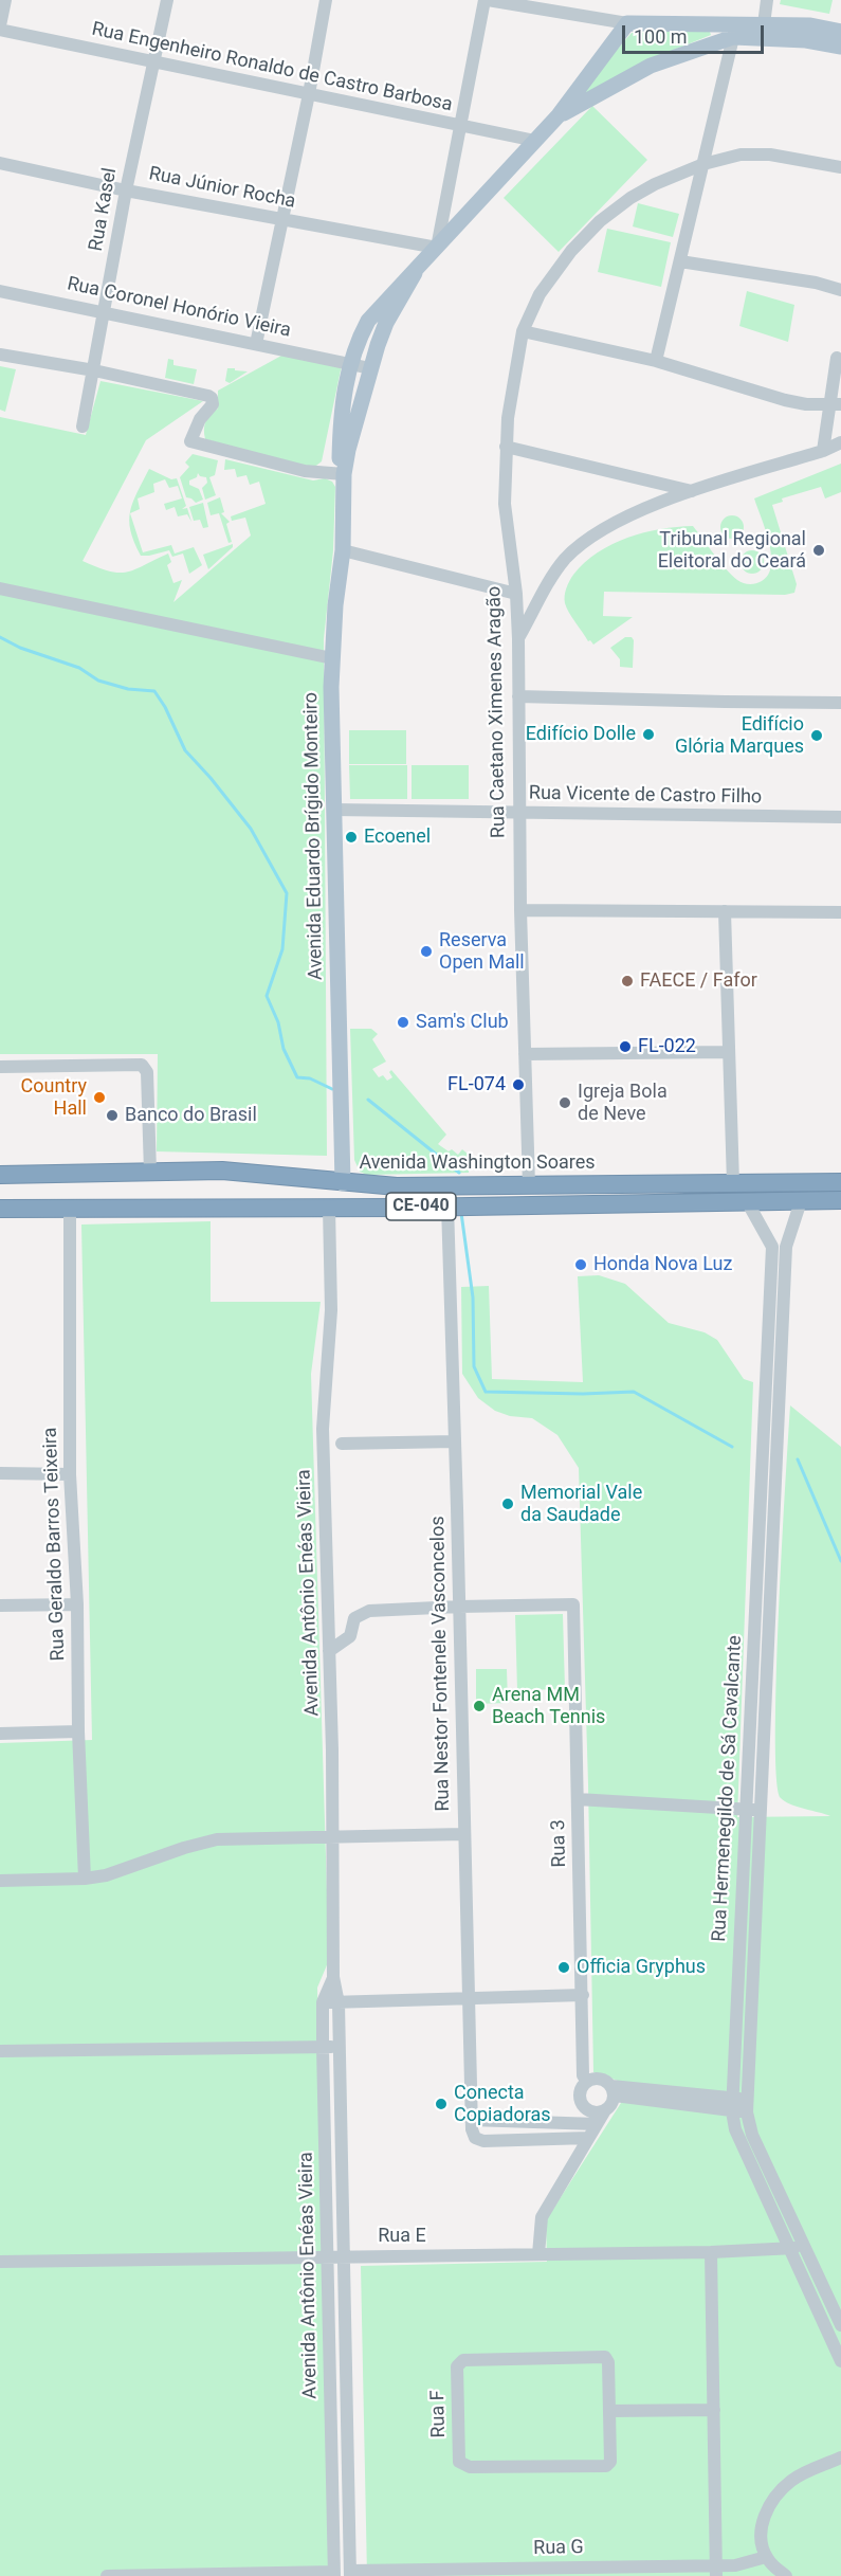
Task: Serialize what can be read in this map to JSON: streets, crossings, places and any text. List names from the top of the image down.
{
  "streets": {
    "highway": ["Avenida Washington Soares", "CE-040"],
    "main road": ["Avenida Eduardo Brígido Monteiro"],
    "street": [
      "Rua Engenheiro Ronaldo de Castro Barbosa",
      "Rua Júnior Rocha",
      "Rua Kasel",
      "Rua Coronel Honório Vieira",
      "Rua Caetano Ximenes Aragão",
      "Rua Vicente de Castro Filho",
      "Rua Geraldo Barros Teixeira",
      "Avenida Antônio Enéas Vieira",
      "Rua Nestor Fontenele Vasconcelos",
      "Rua Hermenegildo de Sá Cavalcante",
      "Rua 3",
      "Rua E",
      "Rua F",
      "Rua G"
    ]
  },
  "crossings": [
    ["Rua Engenheiro Ronaldo de Castro Barbosa", "Rua Kasel"],
    ["Rua Engenheiro Ronaldo de Castro Barbosa", "Avenida Eduardo Brígido Monteiro"],
    ["Rua Júnior Rocha", "Rua Kasel"],
    ["Rua Júnior Rocha", "Avenida Eduardo Brígido Monteiro"],
    ["Rua Kasel", "Rua Coronel Honório Vieira"],
    ["Rua Coronel Honório Vieira", "Avenida Eduardo Brígido Monteiro"],
    ["Rua Caetano Ximenes Aragão", "Rua Vicente de Castro Filho"],
    ["Rua Caetano Ximenes Aragão", "Avenida Washington Soares"],
    ["Rua Vicente de Castro Filho", "Avenida Eduardo Brígido Monteiro"],
    ["Avenida Eduardo Brígido Monteiro", "Avenida Washington Soares"],
    ["CE-040", "Rua Geraldo Barros Teixeira"],
    ["CE-040", "Avenida Antônio Enéas Vieira"],
    ["CE-040", "Rua Nestor Fontenele Vasconcelos"],
    ["CE-040", "Rua Hermenegildo de Sá Cavalcante"],
    ["Avenida Antônio Enéas Vieira", "Rua E"],
    ["Avenida Antônio Enéas Vieira", "Rua G"],
    ["Rua Nestor Fontenele Vasconcelos", "Rua 3"],
    ["Rua Hermenegildo de Sá Cavalcante", "Rua E"]
  ],
  "places": [
    "Tribunal Regional Eleitoral do Ceará",
    "Edifício Dolle",
    "Edifício Glória Marques",
    "Ecoenel",
    "Reserva Open Mall",
    "FAECE / Fafor",
    "Sam's Club",
    "FL-022",
    "FL-074",
    "Country Hall",
    "Igreja Bola de Neve",
    "Banco do Brasil",
    "Honda Nova Luz",
    "Memorial Vale da Saudade",
    "Arena MM Beach Tennis",
    "Officia Gryphus",
    "Conecta Copiadoras"
  ],
  "scale_bar": "100 m"
}
